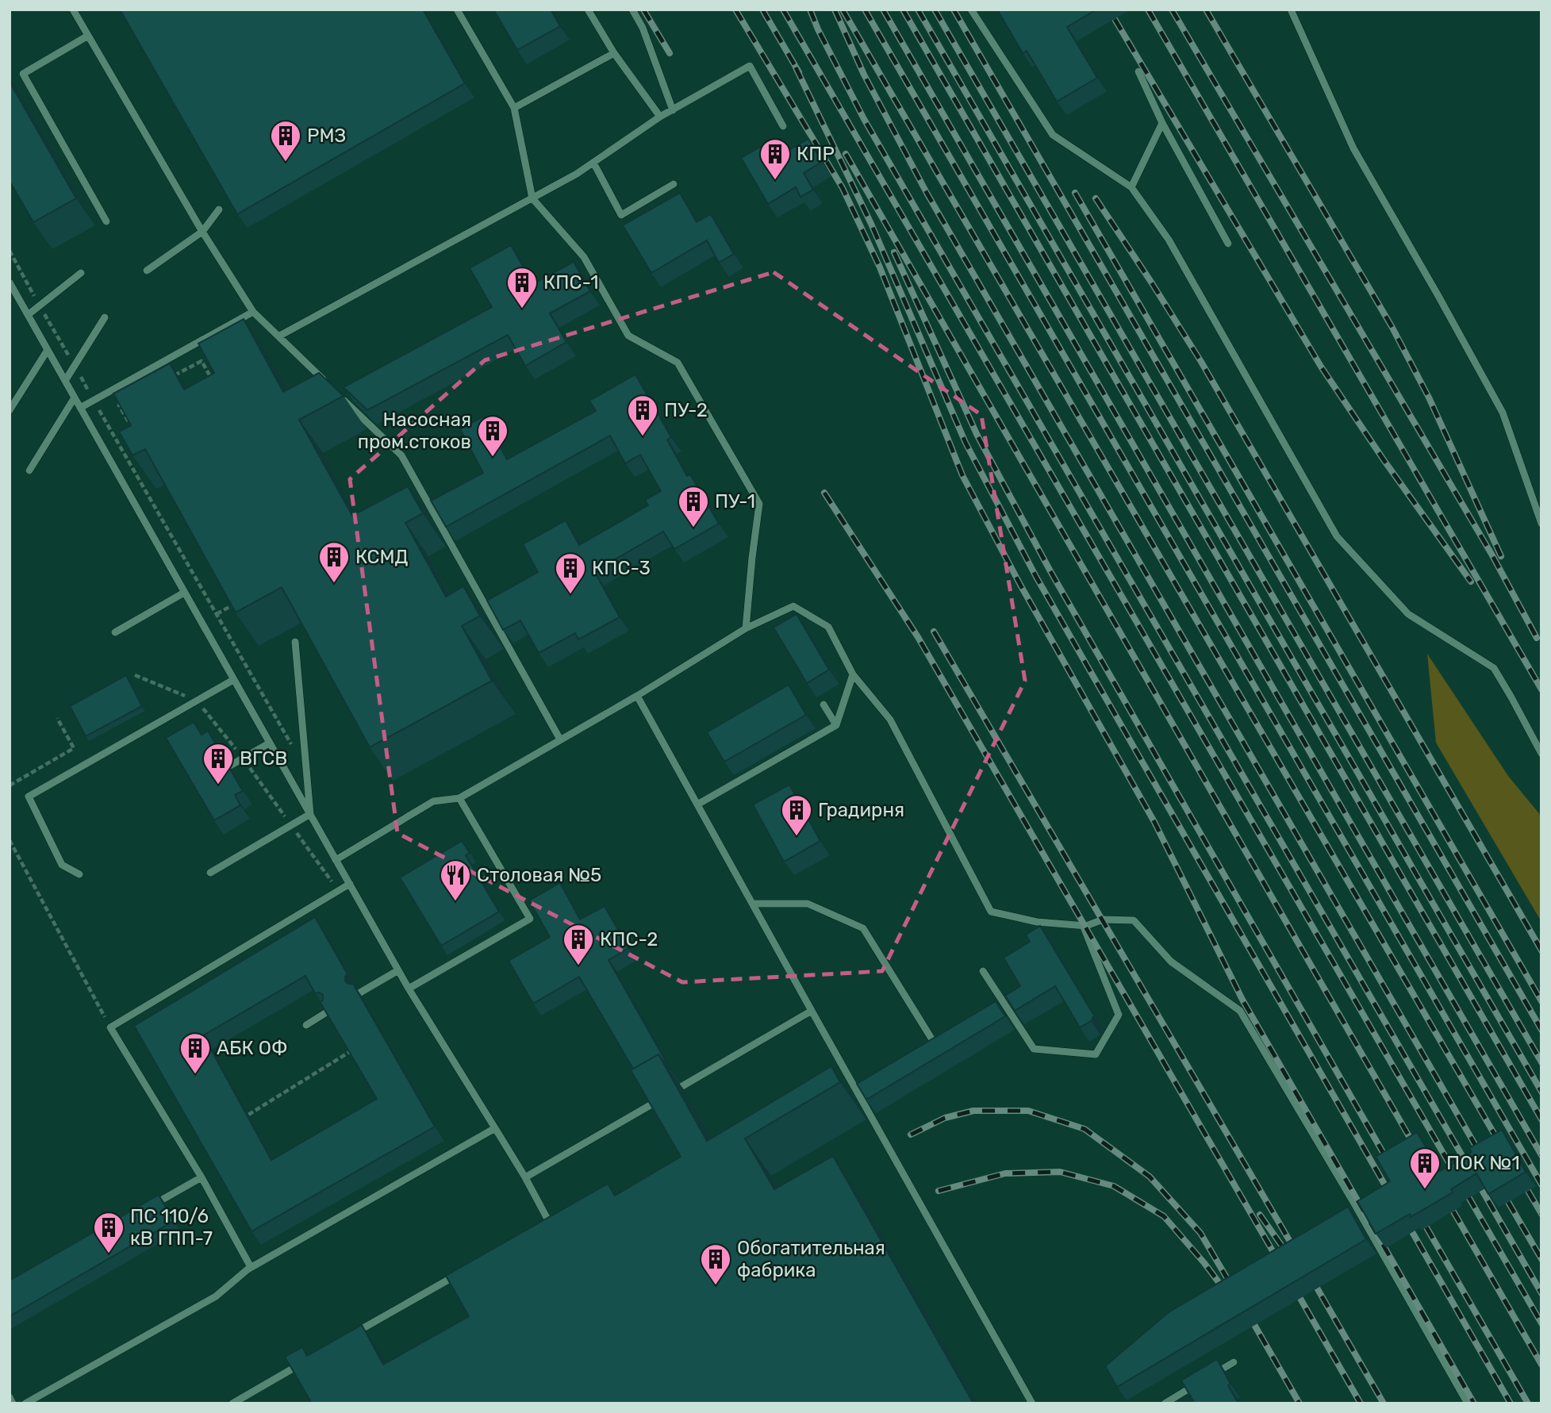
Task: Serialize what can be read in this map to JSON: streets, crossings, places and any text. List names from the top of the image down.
{
  "places": {
    "building": [
      "РМЗ",
      "КПР",
      "КПС-1",
      "ПУ-2",
      "Насосная пром.стоков",
      "ПУ-1",
      "КСМД",
      "КПС-3",
      "ВГСВ",
      "Градирня",
      "КПС-2",
      "АБК ОФ",
      "ПОК №1",
      "ПС 110/6 кВ ГПП-7",
      "Обогатительная фабрика"
    ],
    "restaurant": ["Столовая №5"]
  }
}
